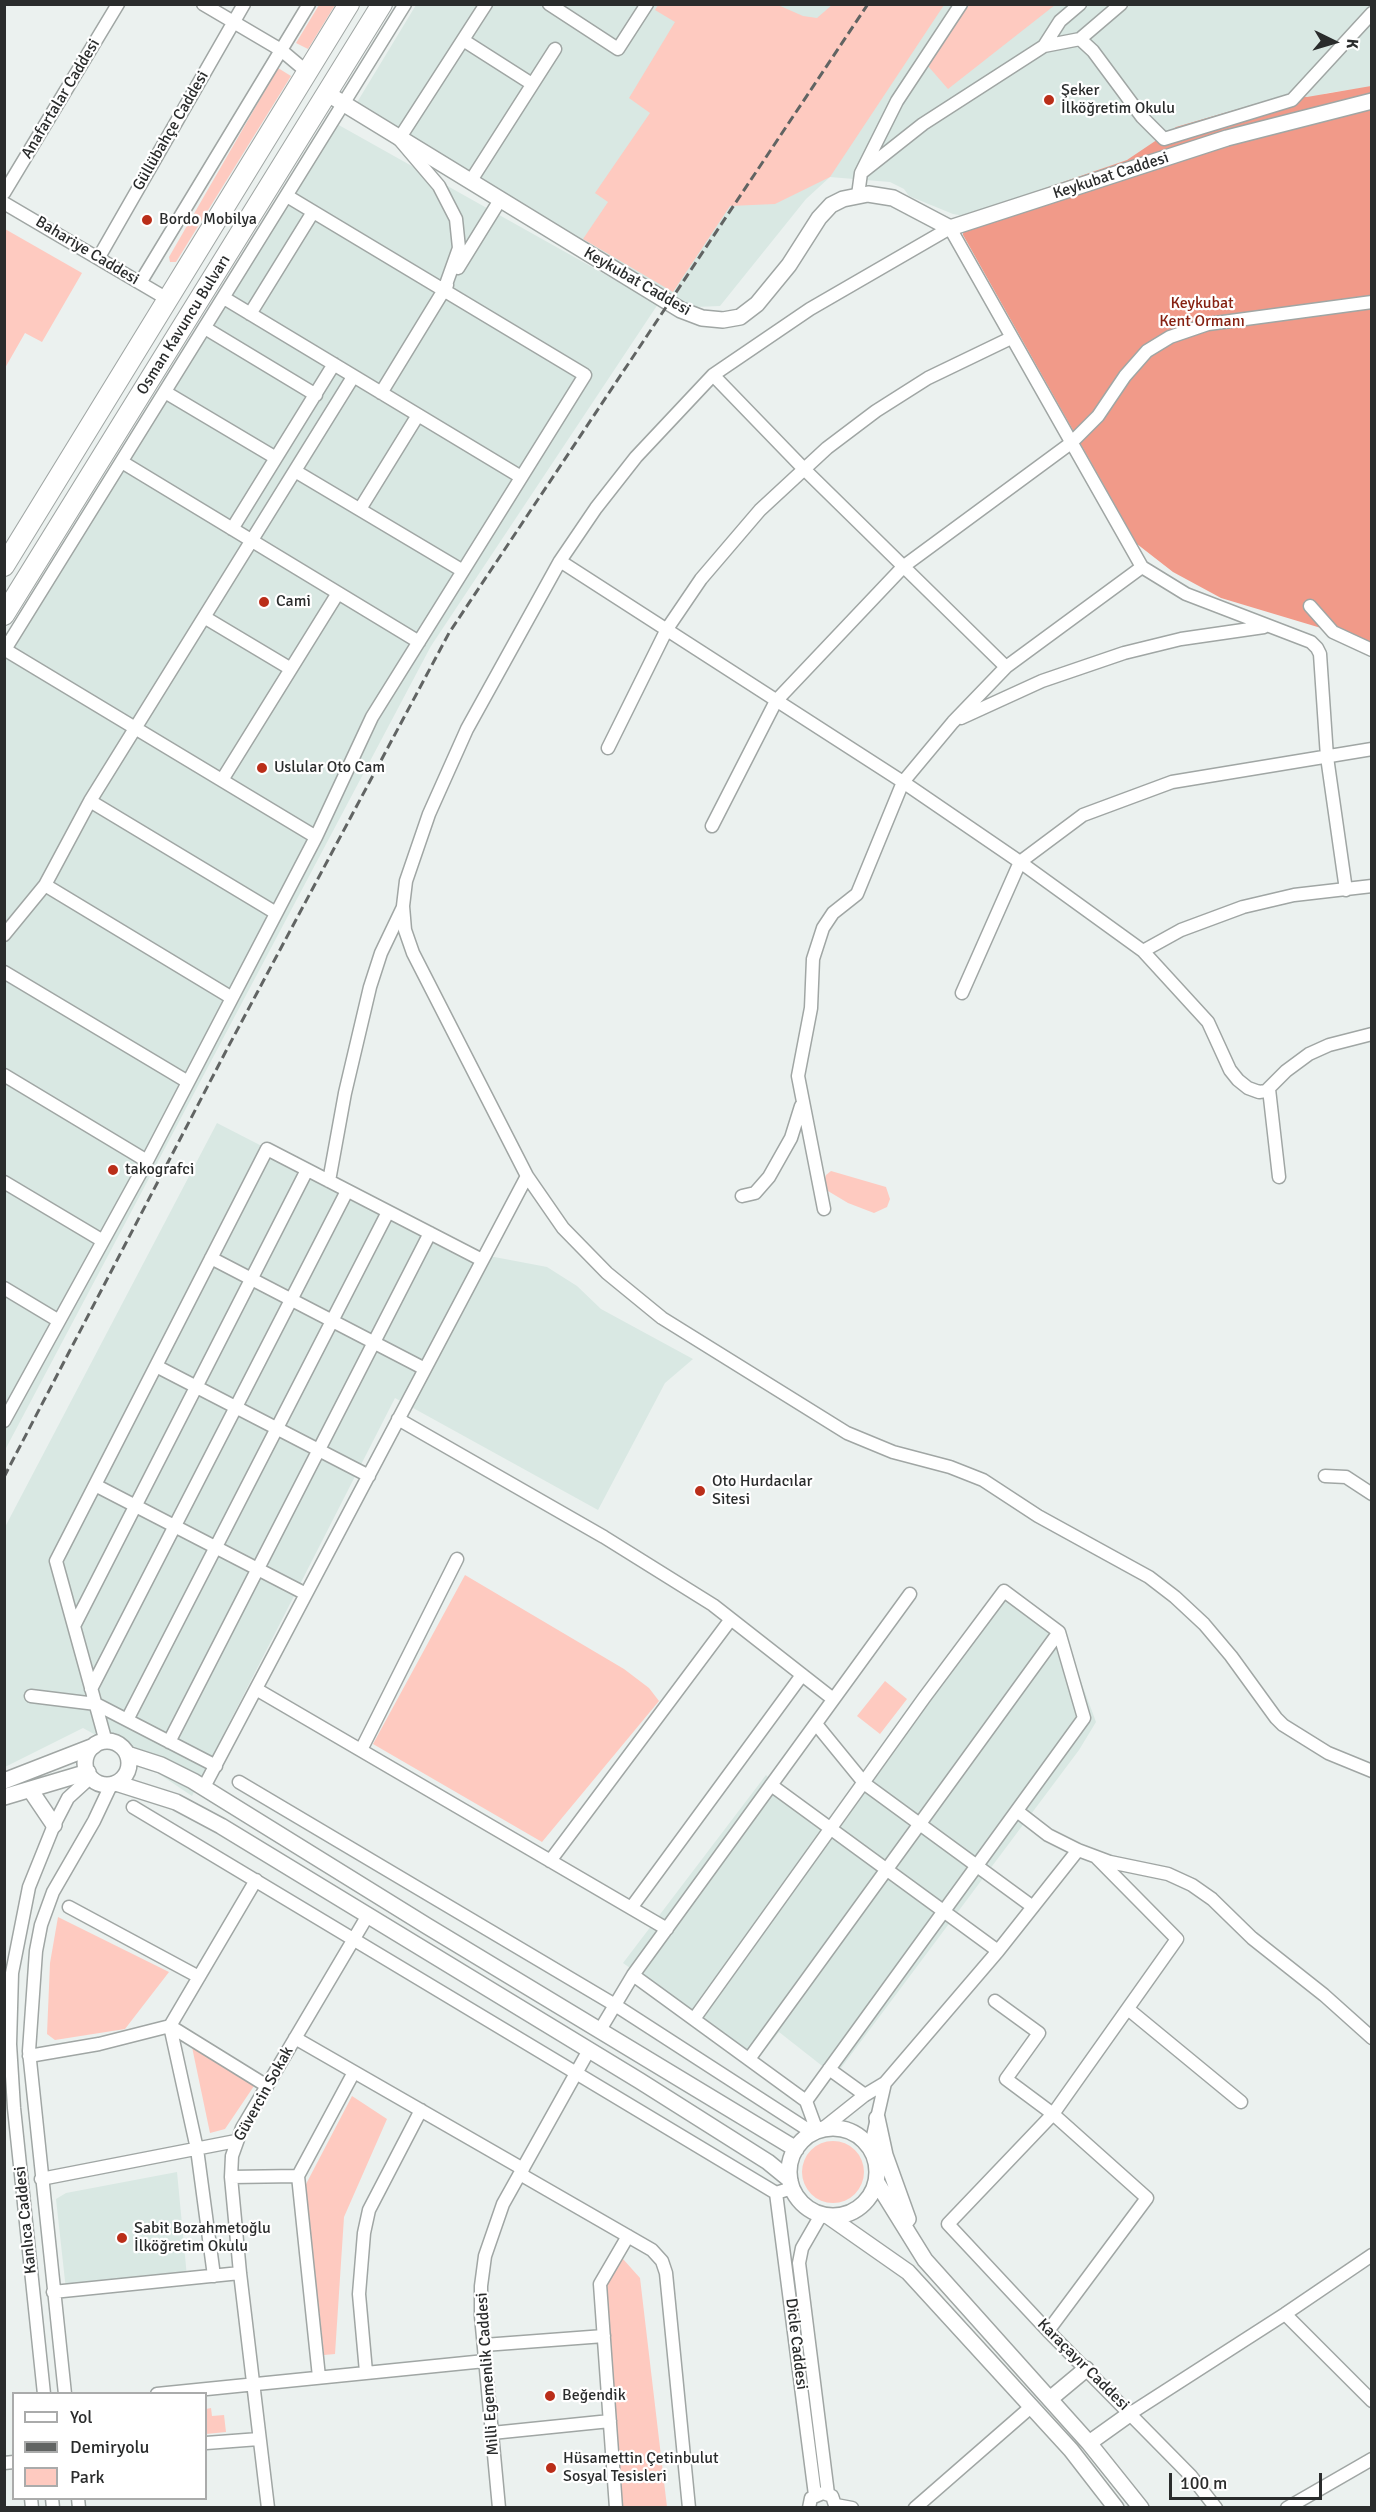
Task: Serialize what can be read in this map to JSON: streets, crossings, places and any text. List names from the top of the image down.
{
  "streets": {
    "highway": ["Osman Kavuncu Bulvarı"],
    "street": [
      "Anafartalar Caddesi",
      "Güllübahçe Caddesi",
      "Keykubat Caddesi",
      "Bahariye Caddesi",
      "Güvercin Sokak",
      "Kanlıca Caddesi",
      "Dicle Caddesi",
      "Karaçayır Caddesi",
      "Milli Egemenlik Caddesi"
    ]
  },
  "crossings": [
    ["Güllübahçe Caddesi", "Bahariye Caddesi"],
    ["Keykubat Caddesi", "Osman Kavuncu Bulvarı"],
    ["Bahariye Caddesi", "Osman Kavuncu Bulvarı"]
  ],
  "parks": ["Keykubat Kent Ormanı"],
  "places": [
    "Şeker İlköğretim Okulu",
    "Bordo Mobilya",
    "Cami",
    "Uslular Oto Cam",
    "takografci",
    "Oto Hurdacılar Sitesi",
    "Sabit Bozahmetoğlu İlköğretim Okulu",
    "Beğendik",
    "Hüsamettin Çetinbulut Sosyal Tesisleri"
  ],
  "legend": ["Yol", "Demiryolu", "Park"],
  "scale_bar": "100 m",
  "north": "right"
}
